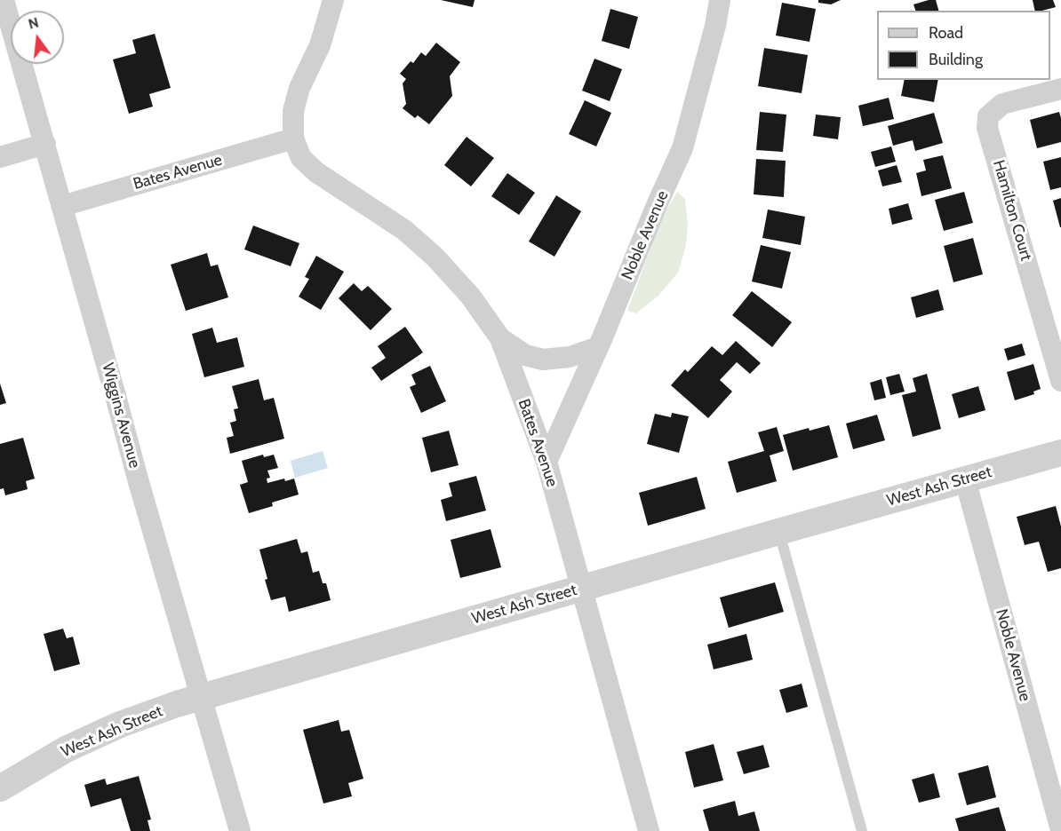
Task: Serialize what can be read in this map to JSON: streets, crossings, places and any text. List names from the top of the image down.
{
  "streets": {
    "street": [
      "Bates Avenue",
      "Hamilton Court",
      "Noble Avenue",
      "Wiggins Avenue",
      "West Ash Street"
    ]
  },
  "crossings": [
    ["Bates Avenue", "Noble Avenue"],
    ["Bates Avenue", "Wiggins Avenue"],
    ["Bates Avenue", "West Ash Street"],
    ["Noble Avenue", "West Ash Street"],
    ["Wiggins Avenue", "West Ash Street"]
  ],
  "legend": ["Road", "Building"],
  "north": "top"
}
